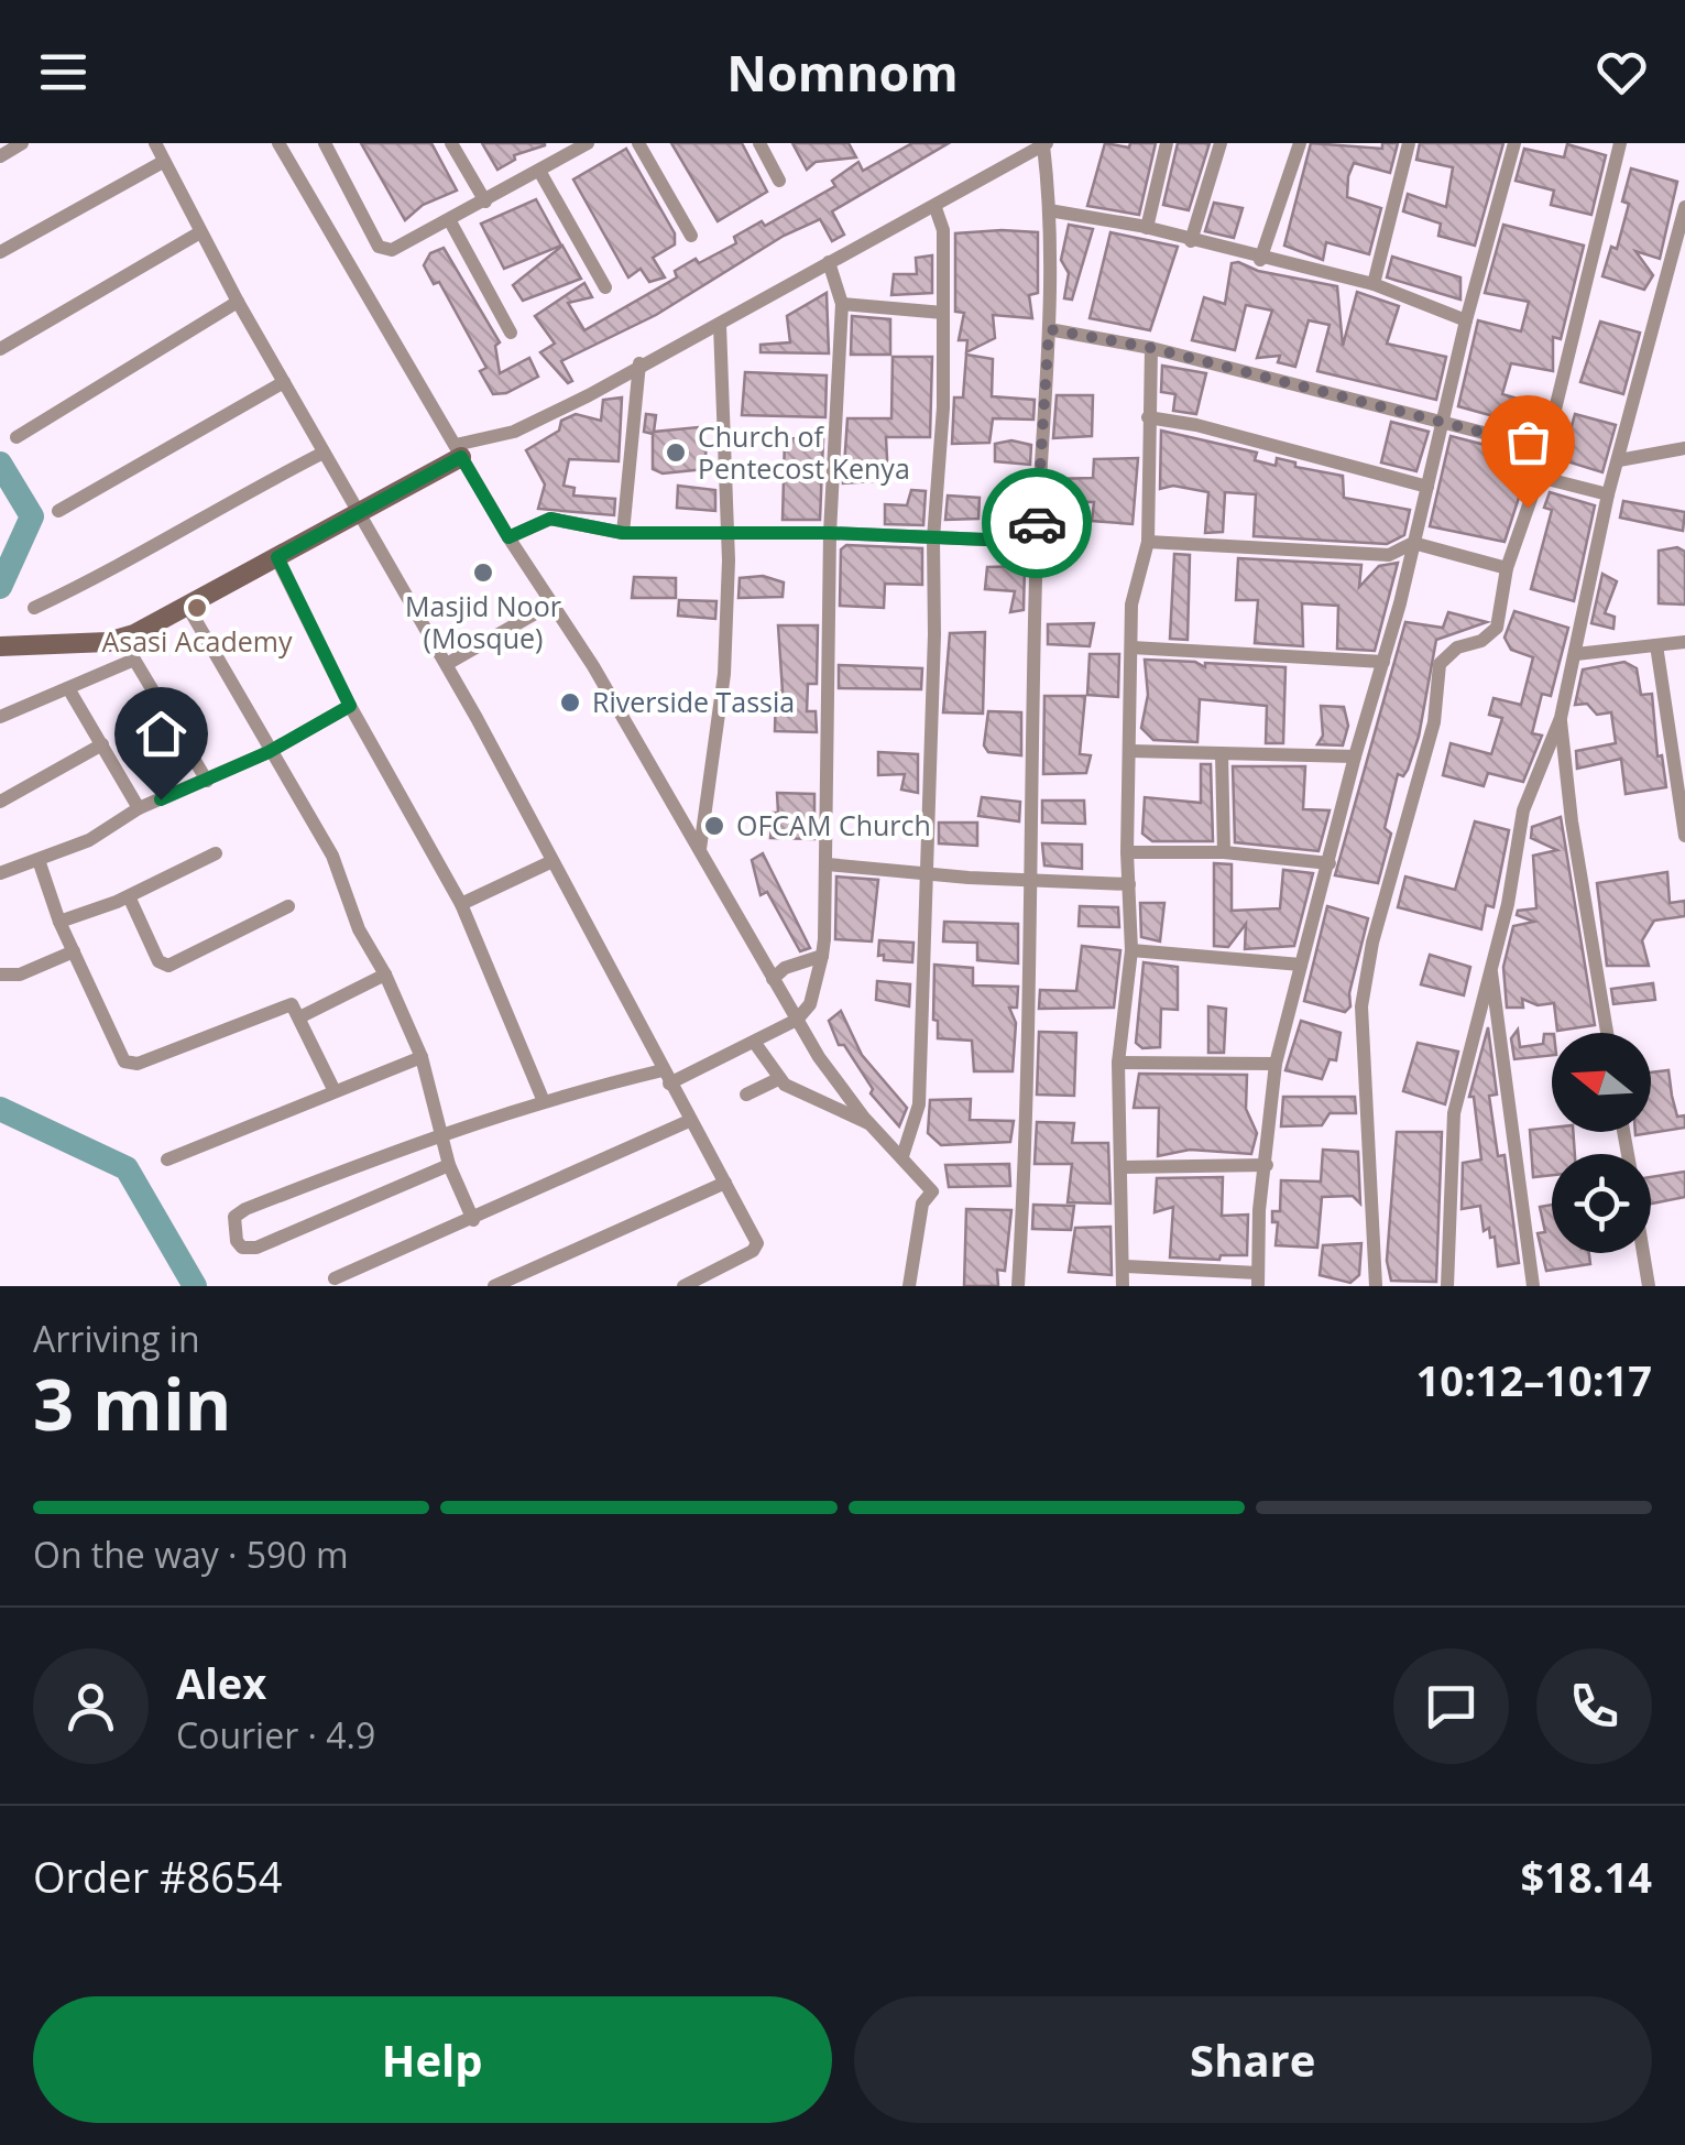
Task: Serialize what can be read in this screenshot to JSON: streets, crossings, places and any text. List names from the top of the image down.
{
  "places": [
    "Church of Pentecost Kenya",
    "Masjid Noor (Mosque)",
    "Asasi Academy",
    "Riverside Tassia",
    "OFCAM Church"
  ],
  "north": "left",
  "page": {
    "header": "Nomnom",
    "heading": ["3 min", "Arriving in", "10:12–10:17"],
    "panel": [
      "Alex",
      "Courier · 4.9",
      "Order #8654",
      "$18.14"
    ],
    "bar": "On the way · 590 m",
    "buttons": ["Help", "Share"]
  }
}
